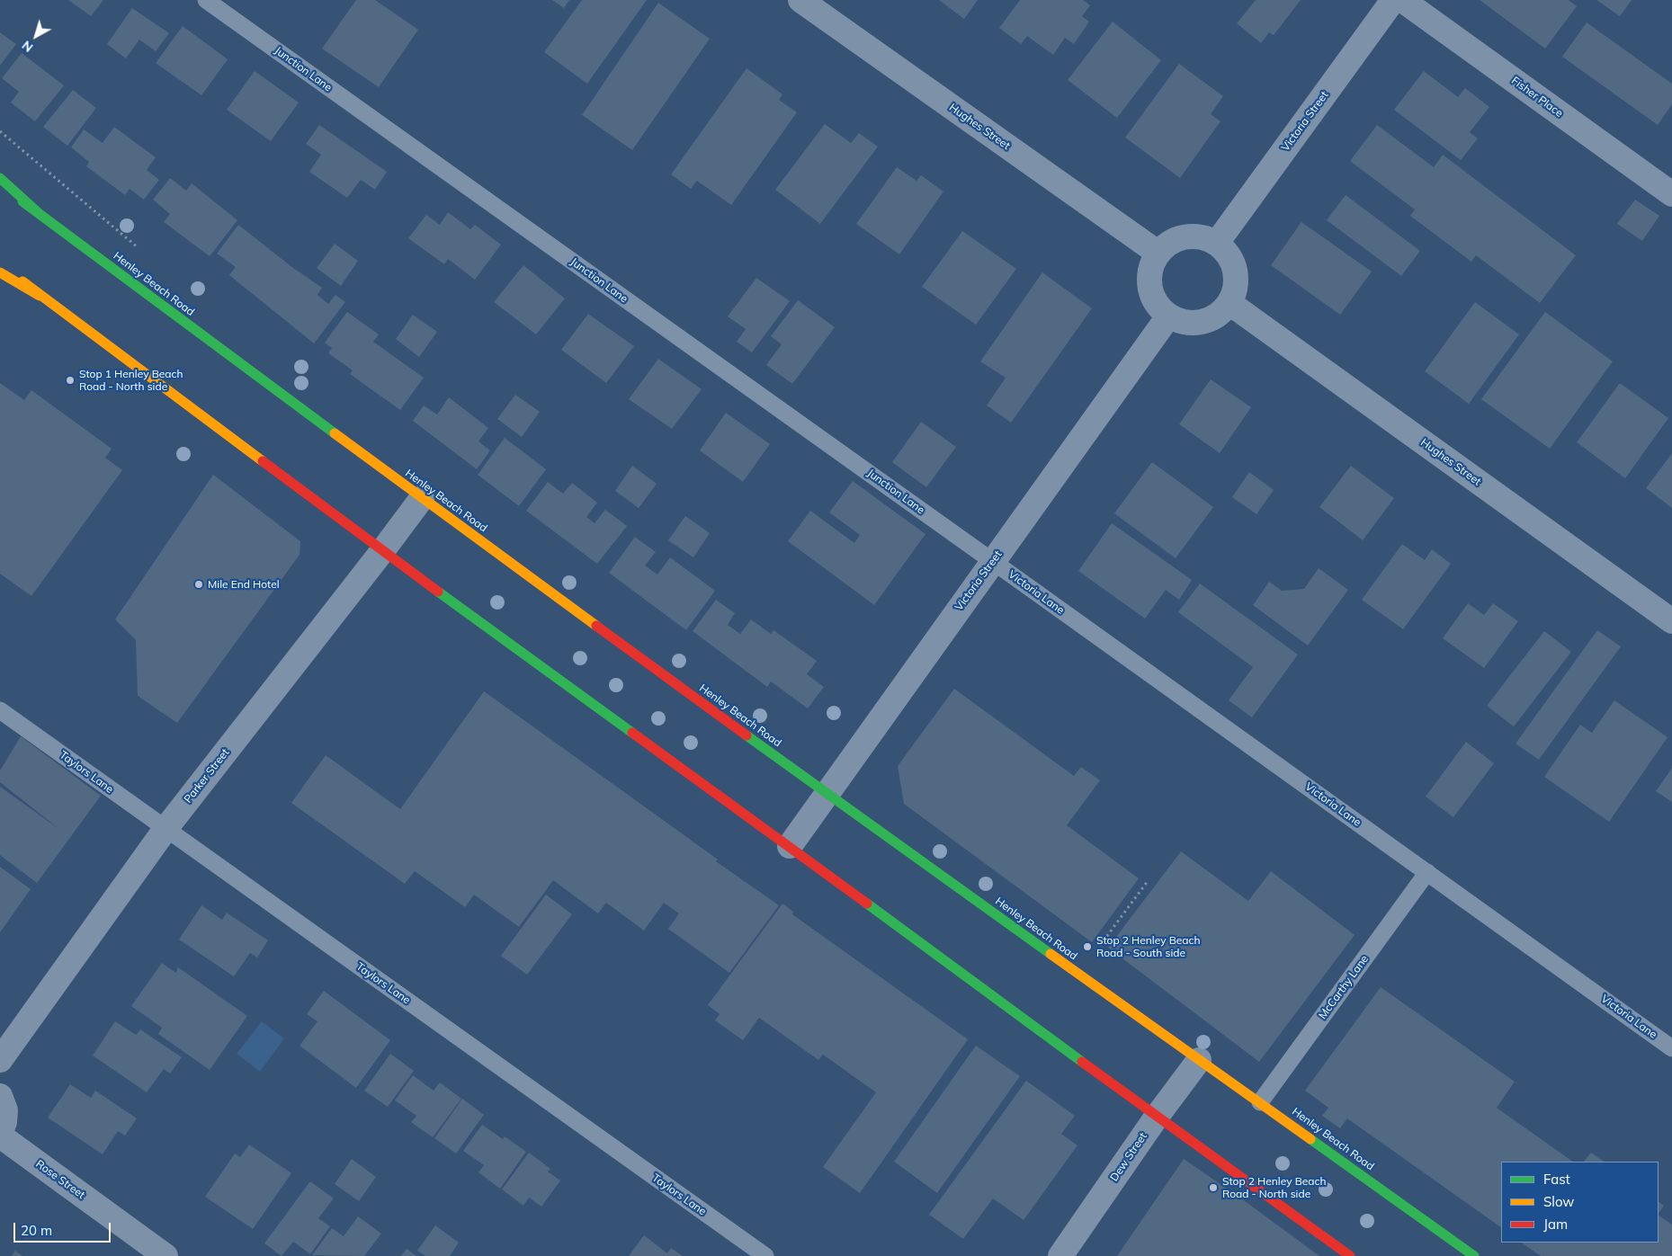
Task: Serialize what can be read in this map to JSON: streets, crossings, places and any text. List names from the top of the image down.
{
  "streets": {
    "main road": ["Henley Beach Road"],
    "street": [
      "Fisher Place",
      "Victoria Street",
      "Hughes Street",
      "Parker Street",
      "Dew Street",
      "Rose Street"
    ],
    "lane": [
      "Junction Lane",
      "Victoria Lane",
      "Taylors Lane",
      "McCarthy Lane"
    ]
  },
  "crossings": [
    ["Junction Lane", "Victoria Street"],
    ["Junction Lane", "Victoria Lane"],
    ["Victoria Street", "Hughes Street"],
    ["Victoria Street", "Henley Beach Road"],
    ["Victoria Street", "Victoria Lane"],
    ["Henley Beach Road", "Parker Street"],
    ["Henley Beach Road", "McCarthy Lane"],
    ["Henley Beach Road", "Dew Street"],
    ["Victoria Lane", "McCarthy Lane"],
    ["Taylors Lane", "Parker Street"]
  ],
  "places": [
    "Stop 1 Henley Beach Road - North side",
    "Mile End Hotel",
    "Stop 2 Henley Beach Road - South side",
    "Stop 2 Henley Beach Road - North side"
  ],
  "legend": ["Fast", "Slow", "Jam"],
  "scale_bar": "20 m",
  "north": "bottom left"
}
